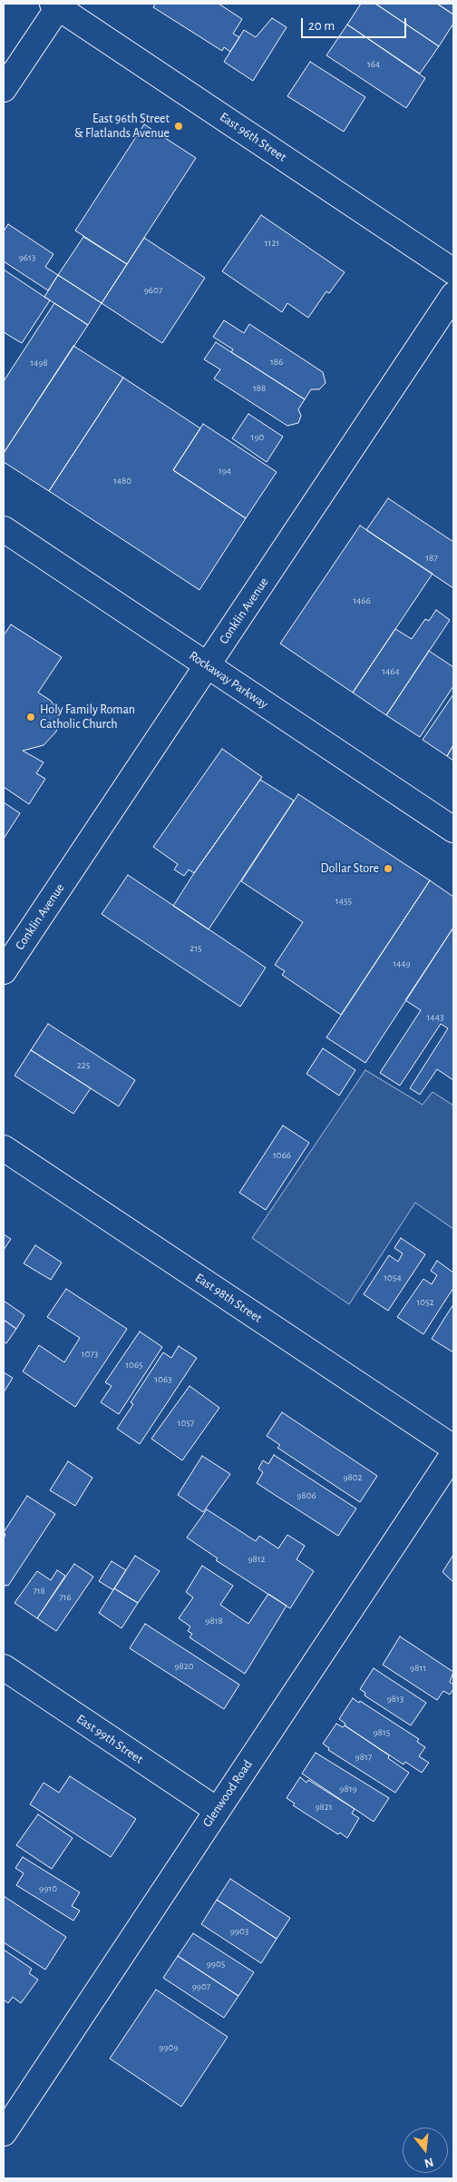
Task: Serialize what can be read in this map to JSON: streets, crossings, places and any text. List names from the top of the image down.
{
  "streets": {
    "street": [
      "East 96th Street",
      "Conklin Avenue",
      "Rockaway Parkway",
      "East 98th Street",
      "East 99th Street",
      "Glenwood Road"
    ]
  },
  "crossings": [
    ["Conklin Avenue", "Rockaway Parkway"],
    ["East 99th Street", "Glenwood Road"]
  ],
  "places": ["East 96th Street & Flatlands Avenue", "Holy Family Roman Catholic Church", "Dollar Store"],
  "house_numbers": [
    "164",
    "1121",
    "9613",
    "9607",
    "186",
    "1498",
    "188",
    "190",
    "194",
    "1480",
    "187",
    "1466",
    "1464",
    "1455",
    "215",
    "1449",
    "1443",
    "225",
    "1066",
    "1054",
    "1052",
    "1073",
    "1065",
    "1063",
    "1057",
    "9802",
    "9806",
    "9812",
    "718",
    "716",
    "9818",
    "9820",
    "9811",
    "9813",
    "9815",
    "9817",
    "9819",
    "9821",
    "9910",
    "9903",
    "9905",
    "9907",
    "9909"
  ],
  "scale_bar": "20 m",
  "north": "bottom"
}
